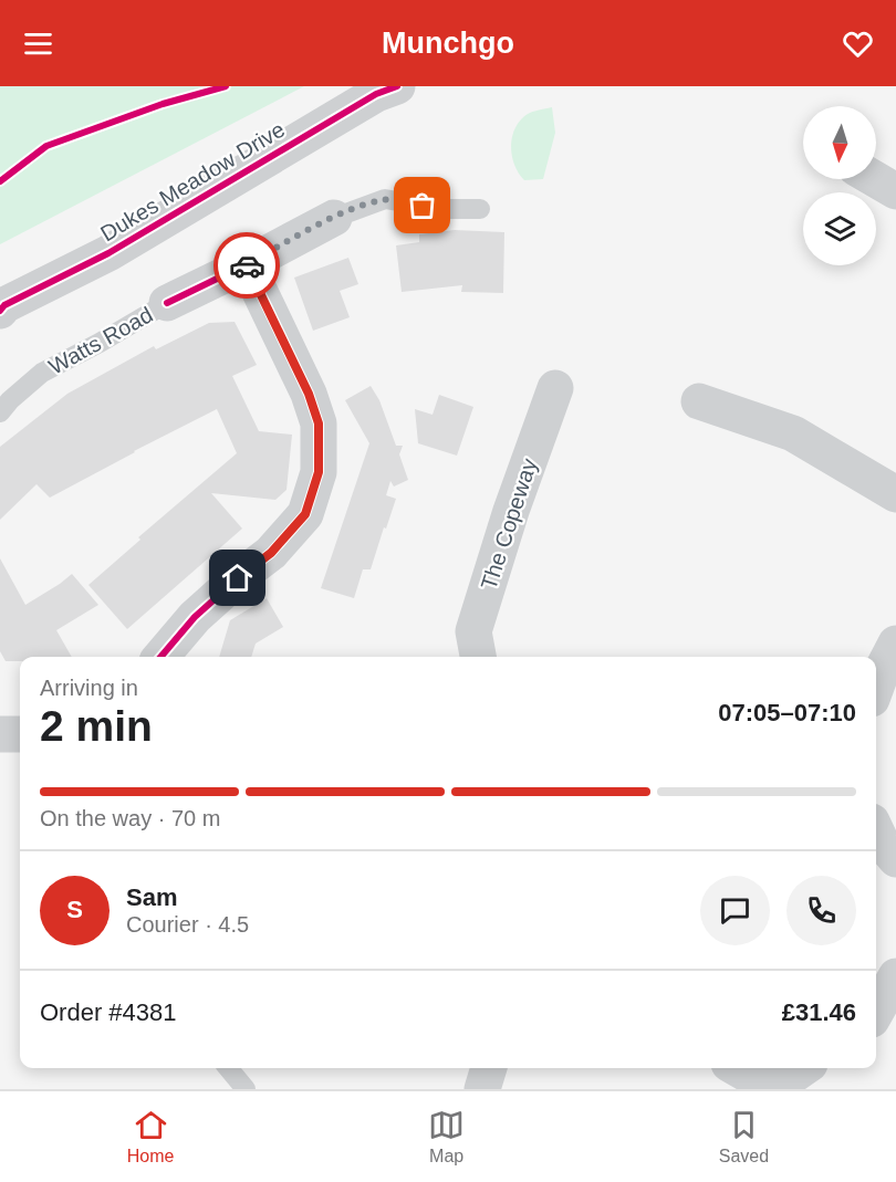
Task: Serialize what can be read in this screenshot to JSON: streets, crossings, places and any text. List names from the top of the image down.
{
  "streets": {
    "street": ["Dukes Meadow Drive", "Watts Road", "The Copeway"]
  },
  "north": "bottom",
  "page": {
    "header": "Munchgo",
    "heading": ["2 min", "Arriving in", "07:05–07:10"],
    "panel": [
      "Sam",
      "Courier · 4.5",
      "Order #4381",
      "£31.46"
    ],
    "bar": "On the way · 70 m",
    "round": "S",
    "tabs": ["Home", "Map", "Saved"]
  }
}
